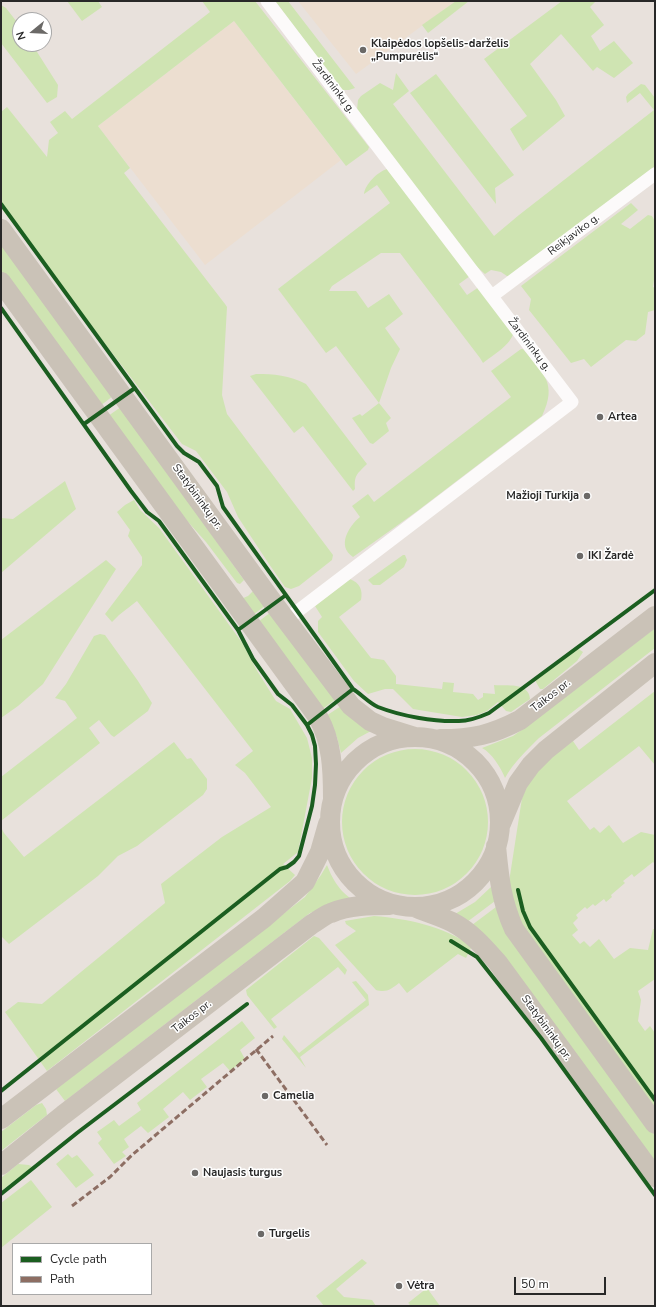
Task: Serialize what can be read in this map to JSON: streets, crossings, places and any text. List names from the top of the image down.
{
  "streets": {
    "main road": ["Statybininkų pr.", "Taikos pr."],
    "street": ["Žardininkų g.", "Reikjaviko g."]
  },
  "crossings": [
    ["Žardininkų g.", "Reikjaviko g."],
    ["Žardininkų g.", "Statybininkų pr."],
    ["Statybininkų pr.", "Taikos pr."]
  ],
  "places": [
    "Klaipėdos lopšelis-darželis „Pumpurėlis“",
    "Artea",
    "Mažioji Turkija",
    "IKI Žardė",
    "Camelia",
    "Naujasis turgus",
    "Turgelis",
    "Vėtra"
  ],
  "legend": ["Cycle path", "Path"],
  "scale_bar": "50 m",
  "north": "left"
}
